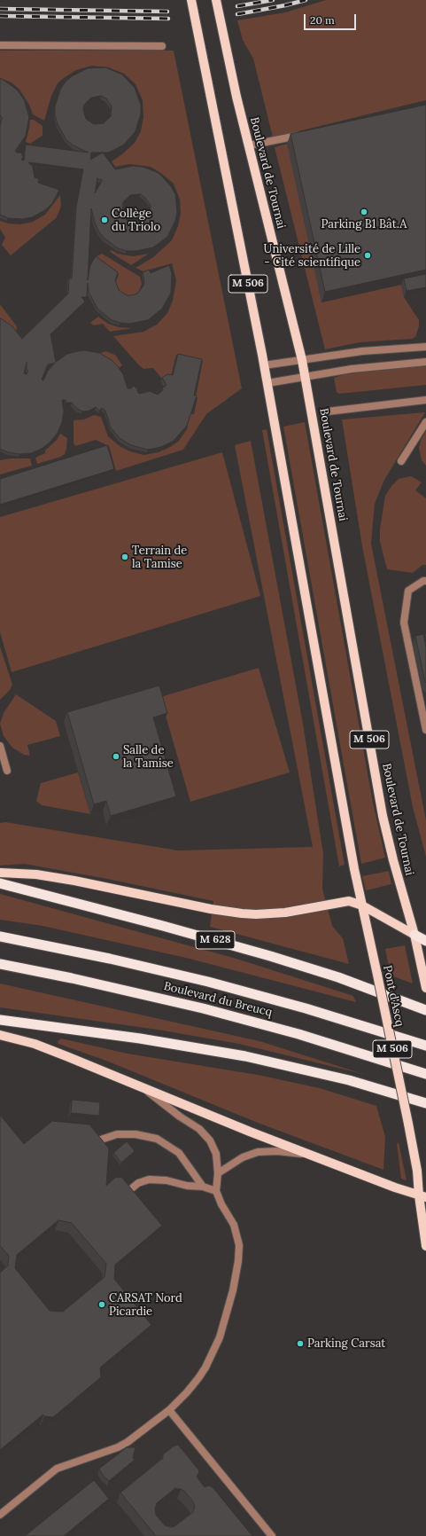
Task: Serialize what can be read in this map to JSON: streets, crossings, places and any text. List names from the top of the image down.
{
  "streets": {
    "highway": ["M 628", "Boulevard du Breucq"],
    "main road": ["Boulevard de Tournai", "M 506", "Pont d'Ascq"]
  },
  "crossings": [
    ["Boulevard de Tournai", "M 506"],
    ["M 506", "Pont d'Ascq"]
  ],
  "places": [
    "Parking B1 Bât.A",
    "Collège du Triolo",
    "Université de Lille ‐ Cité scientifique",
    "Terrain de la Tamise",
    "Salle de la Tamise",
    "CARSAT Nord Picardie",
    "Parking Carsat"
  ],
  "scale_bar": "20 m"
}
